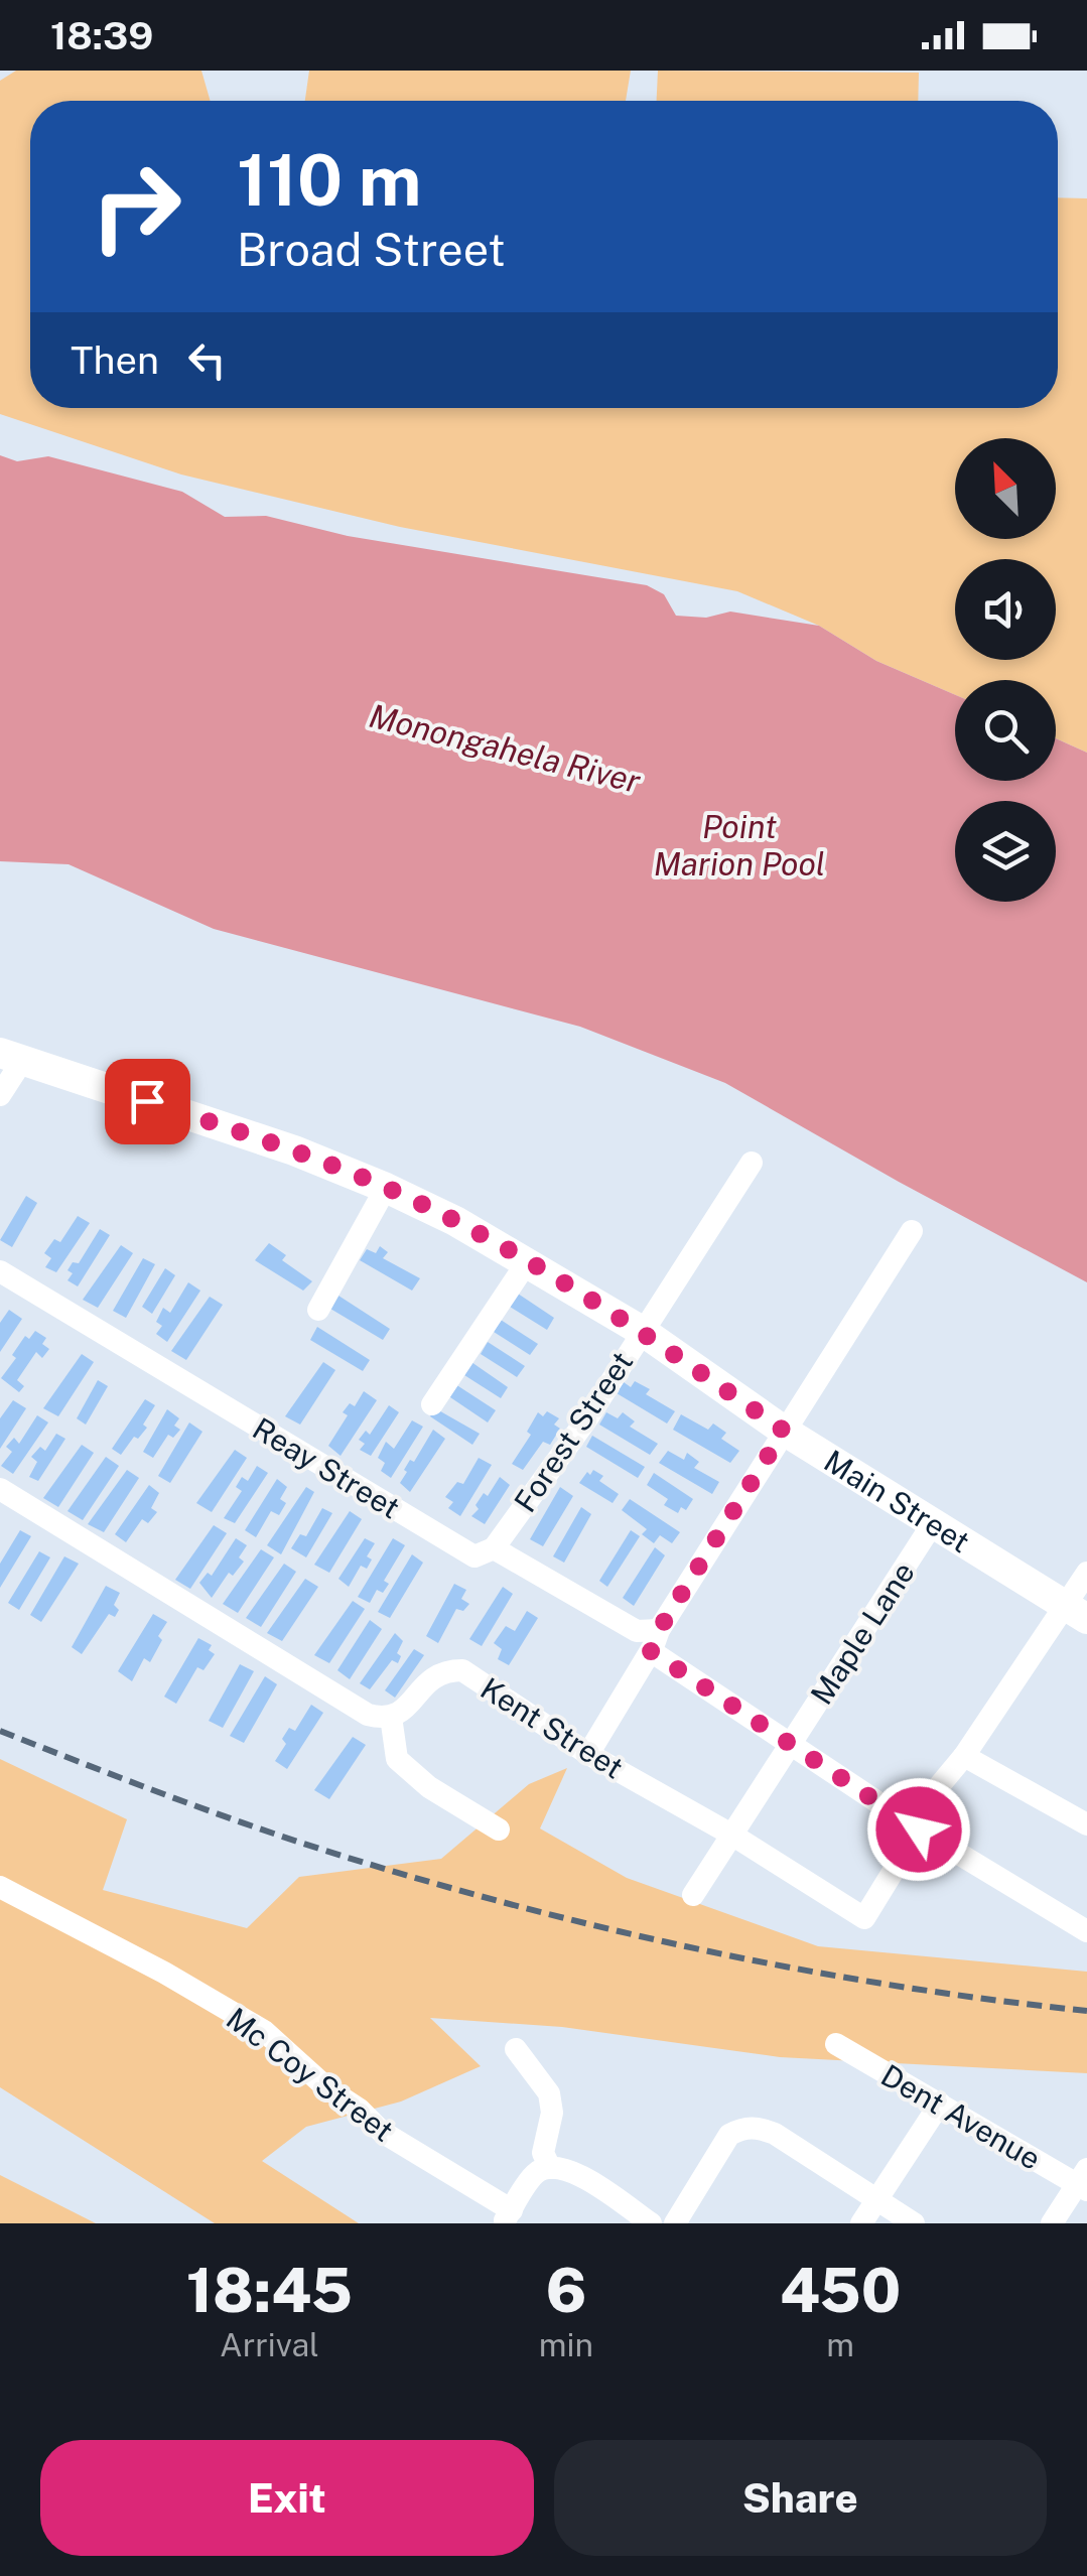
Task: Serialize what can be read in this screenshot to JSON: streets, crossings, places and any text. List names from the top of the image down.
{
  "streets": {
    "main road": ["Main Street"],
    "street": [
      "Forest Street",
      "Reay Street",
      "Maple Lane",
      "Kent Street",
      "Mc Coy Street",
      "Dent Avenue"
    ]
  },
  "crossings": [
    ["Forest Street", "Reay Street"],
    ["Forest Street", "Main Street"],
    ["Reay Street", "Maple Lane"],
    ["Reay Street", "Kent Street"],
    ["Main Street", "Maple Lane"],
    ["Maple Lane", "Kent Street"]
  ],
  "water": ["Monongahela River", "Point Marion Pool"],
  "north": "top left",
  "page": {
    "status": "18:39",
    "turn": ["110 m", "Broad Street"],
    "then": "Then",
    "eta": [
      "18:45",
      "Arrival",
      "6",
      "min",
      "450",
      "m"
    ],
    "buttons": ["Exit", "Share"]
  }
}
